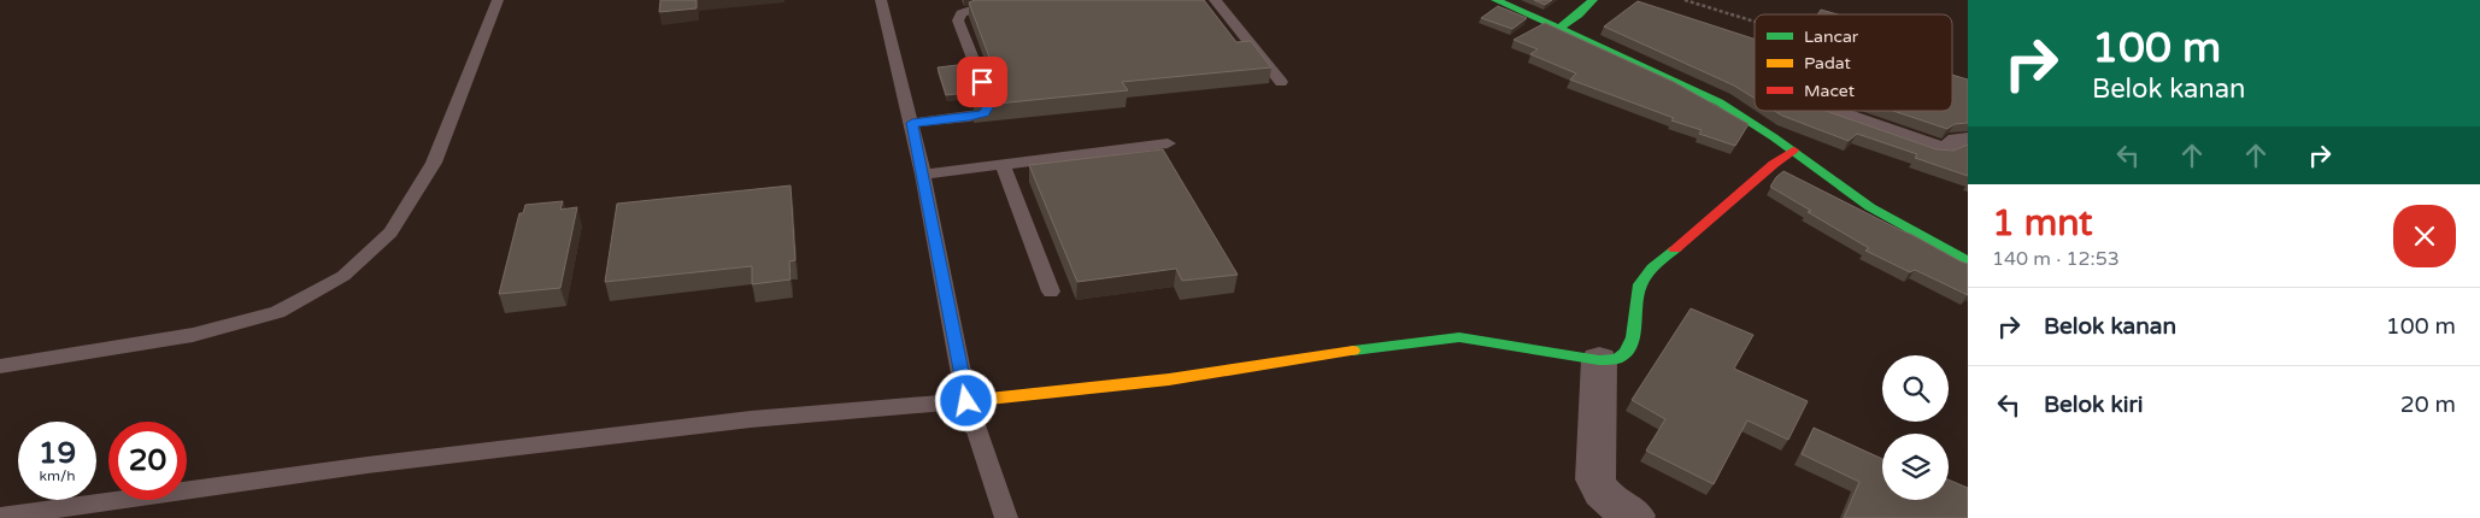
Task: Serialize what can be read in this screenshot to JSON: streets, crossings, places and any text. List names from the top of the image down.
{
  "legend": ["Lancar", "Padat", "Macet"],
  "page": {
    "turn": ["100 m", "Belok kanan"],
    "heading": ["1 mnt", "140 m · 12:53"],
    "list": [
      {
        "name": "Belok kanan",
        "value": "100 m"
      },
      {
        "name": "Belok kiri",
        "value": "20 m"
      }
    ],
    "speed": "19 km/h",
    "limit": "20"
  }
}
